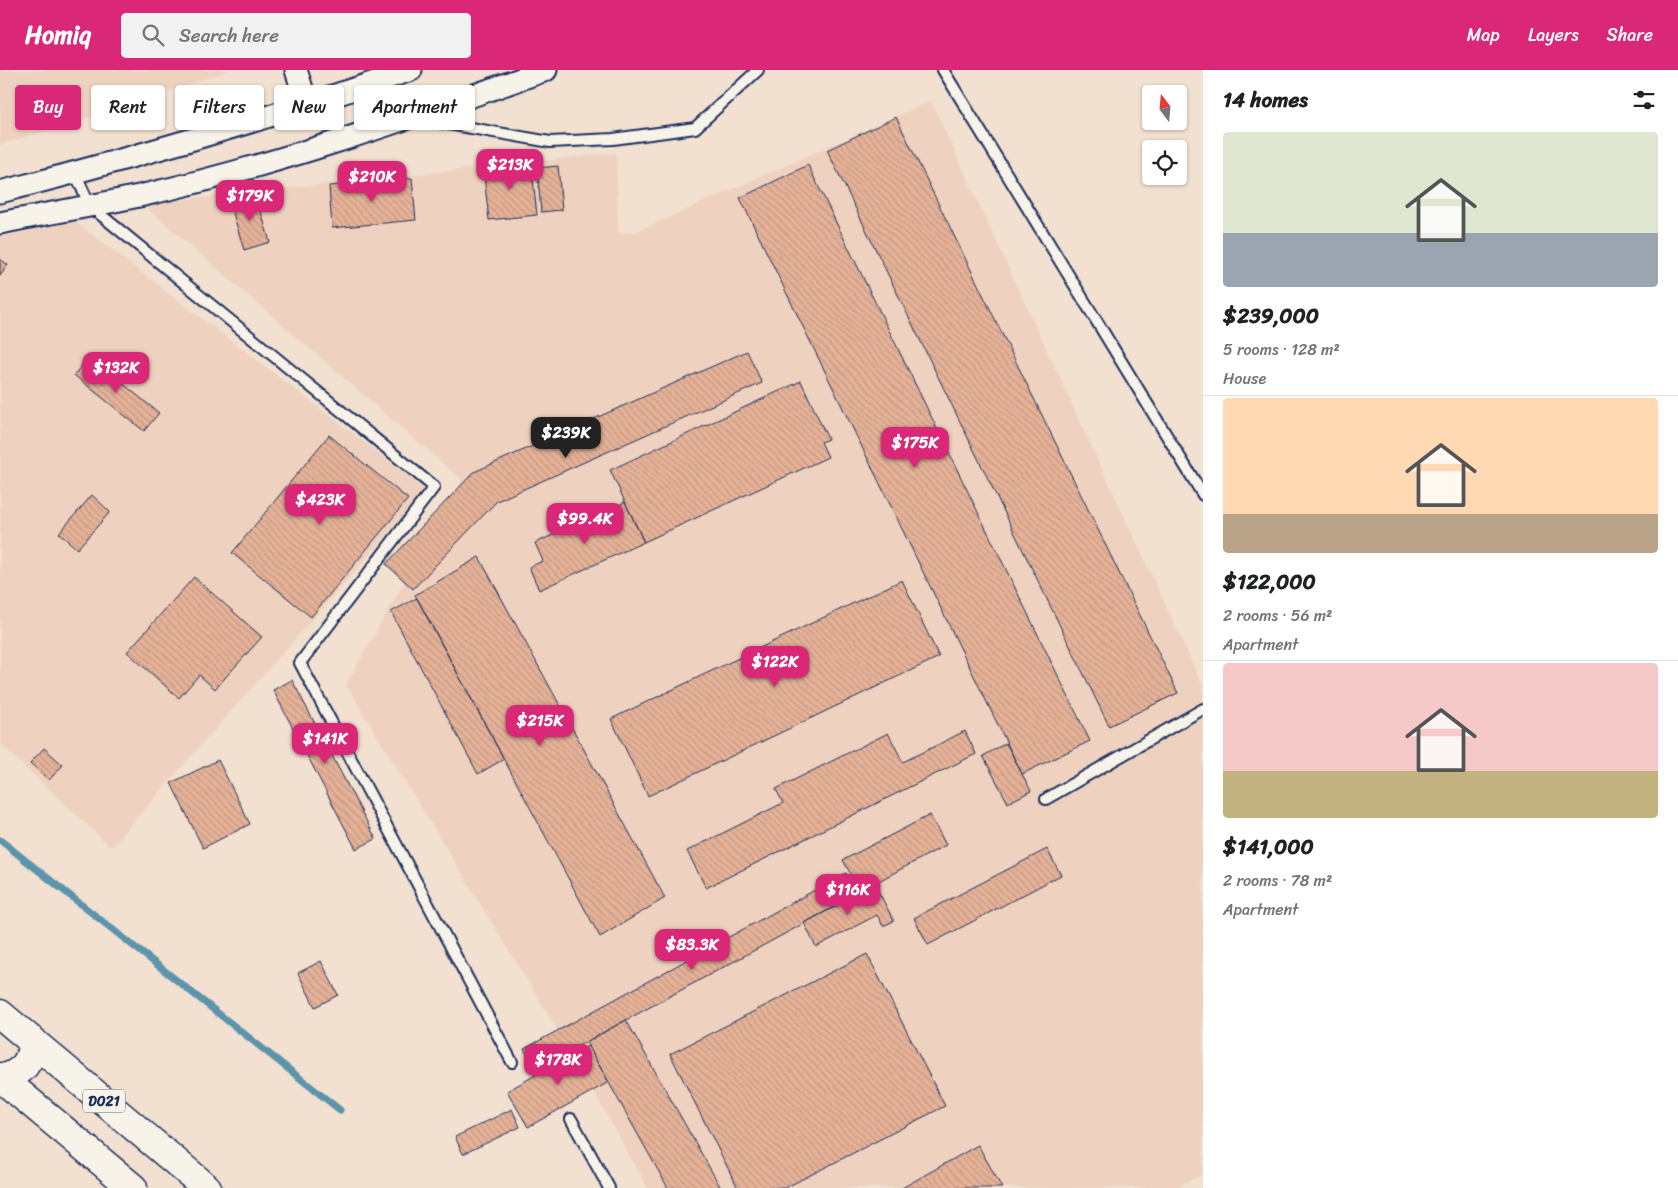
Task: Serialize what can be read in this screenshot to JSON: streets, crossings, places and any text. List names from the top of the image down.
{
  "streets": {
    "highway": ["D021"]
  },
  "north": "top",
  "page": {
    "header": "Homiq",
    "search": "Search here",
    "nav": ["Map", "Layers", "Share"],
    "heading": "14 homes",
    "chip": [
      "Buy",
      "Rent",
      "Filters",
      "New",
      "Apartment"
    ],
    "list": [
      {
        "name": "$239,000",
        "note": "5 rooms · 128 m² · House"
      },
      {
        "name": "$122,000",
        "note": "2 rooms · 56 m² · Apartment"
      },
      {
        "name": "$141,000",
        "note": "2 rooms · 78 m² · Apartment"
      }
    ],
    "price": [
      "$213K",
      "$210K",
      "$179K",
      "$132K",
      "$239K",
      "$175K",
      "$423K",
      "$99.4K",
      "$122K",
      "$215K",
      "$141K",
      "$116K",
      "$83.3K",
      "$178K"
    ]
  }
}
